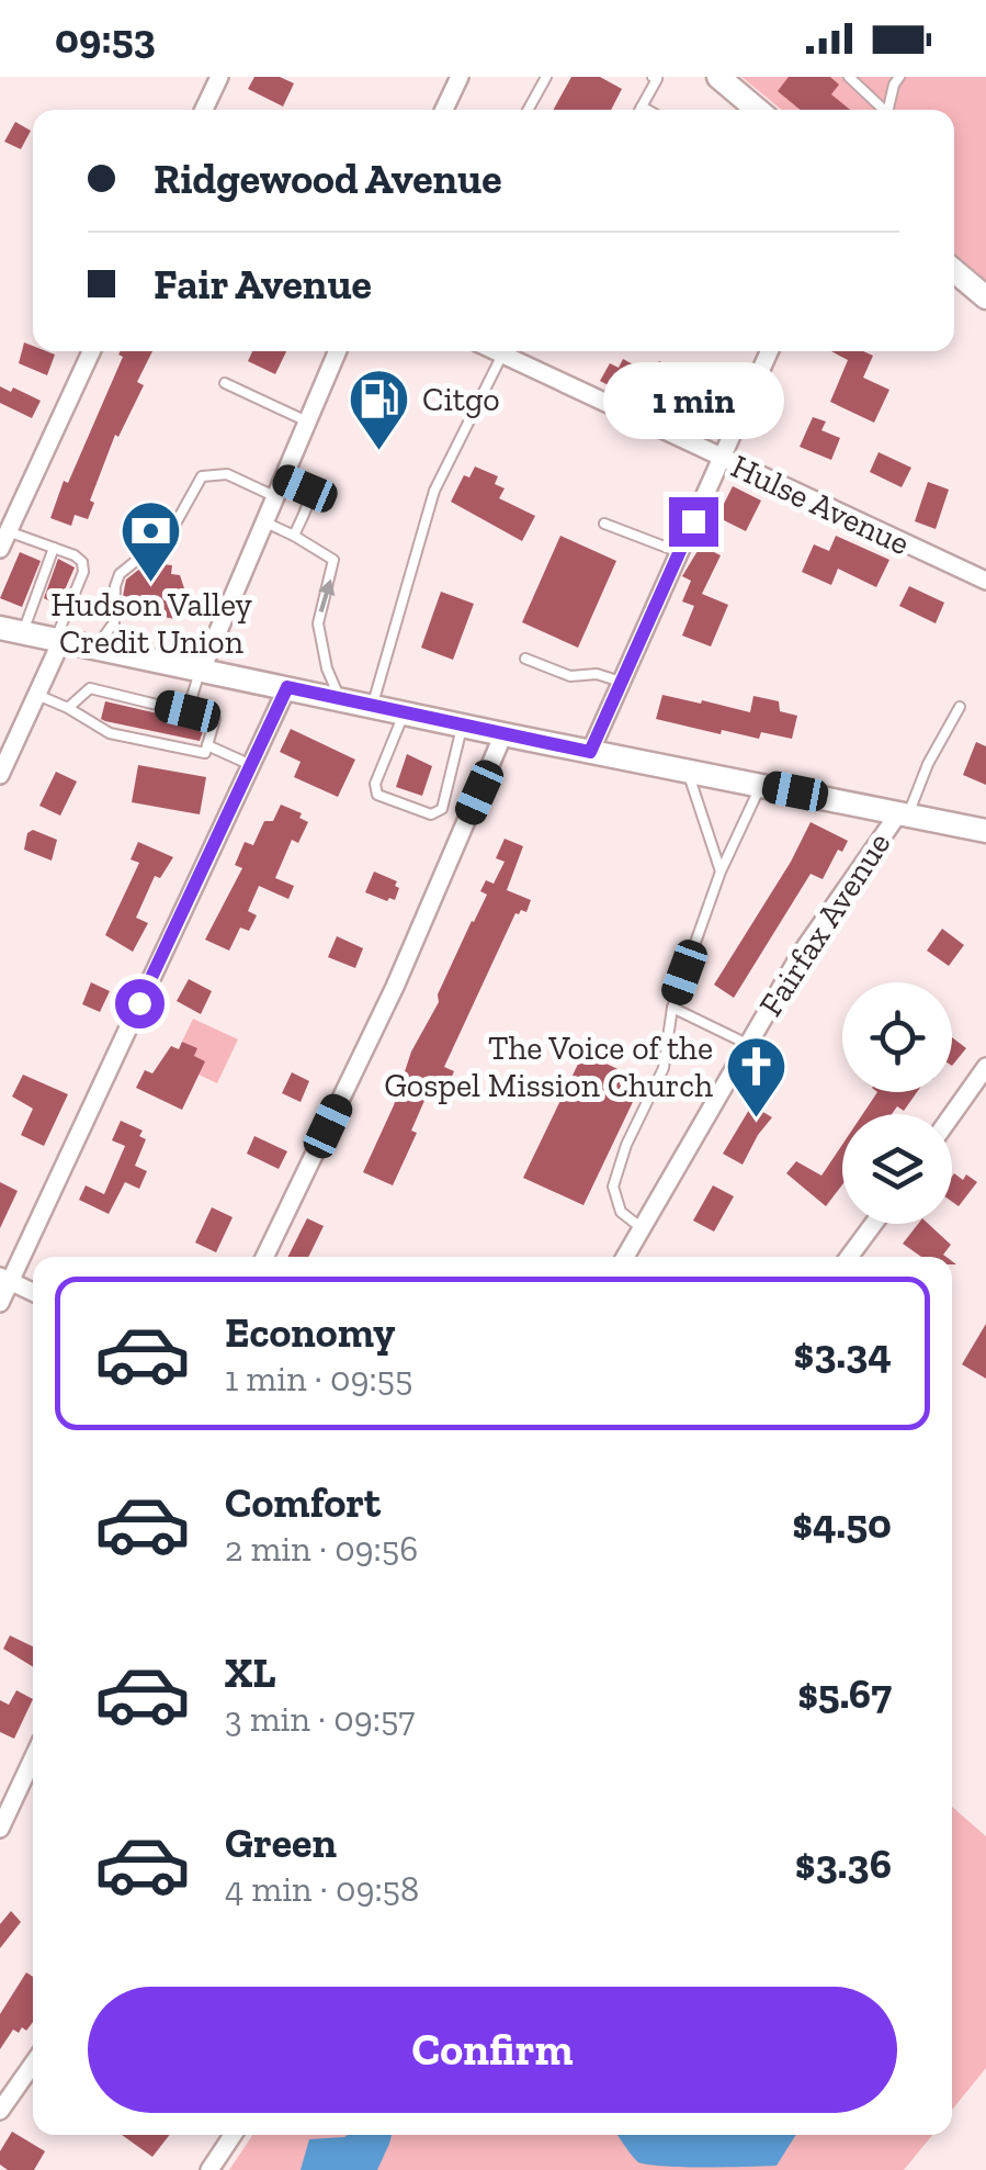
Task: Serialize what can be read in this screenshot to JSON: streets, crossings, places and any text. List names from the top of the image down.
{
  "streets": {
    "street": ["Hulse Avenue", "Fairfax Avenue"]
  },
  "places": {
    "fuel station": ["Citgo"],
    "bank": ["Hudson Valley Credit Union"],
    "church": ["The Voice of the Gospel Mission Church"]
  },
  "page": {
    "status": "09:53",
    "banner": ["Ridgewood Avenue", "Fair Avenue"],
    "bubble": "1 min",
    "list": [
      {
        "name": "Economy",
        "note": "1 min · 09:55",
        "value": "$3.34"
      },
      {
        "name": "Comfort",
        "note": "2 min · 09:56",
        "value": "$4.50"
      },
      {
        "name": "XL",
        "note": "3 min · 09:57",
        "value": "$5.67"
      },
      {
        "name": "Green",
        "note": "4 min · 09:58",
        "value": "$3.36"
      }
    ],
    "buttons": "Confirm"
  }
}
